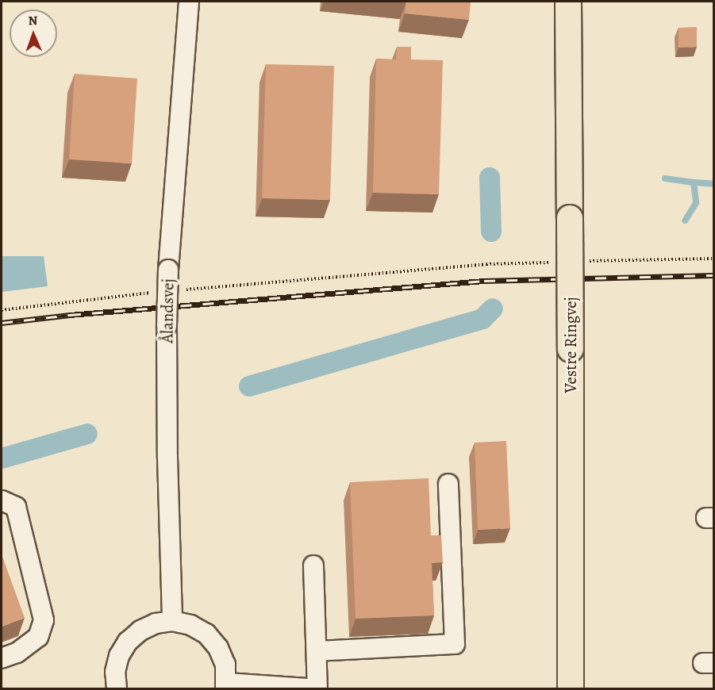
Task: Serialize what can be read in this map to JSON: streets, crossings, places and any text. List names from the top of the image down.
{
  "streets": {
    "main road": ["Vestre Ringvej"],
    "street": ["Ålandsvej"]
  },
  "north": "top"
}
